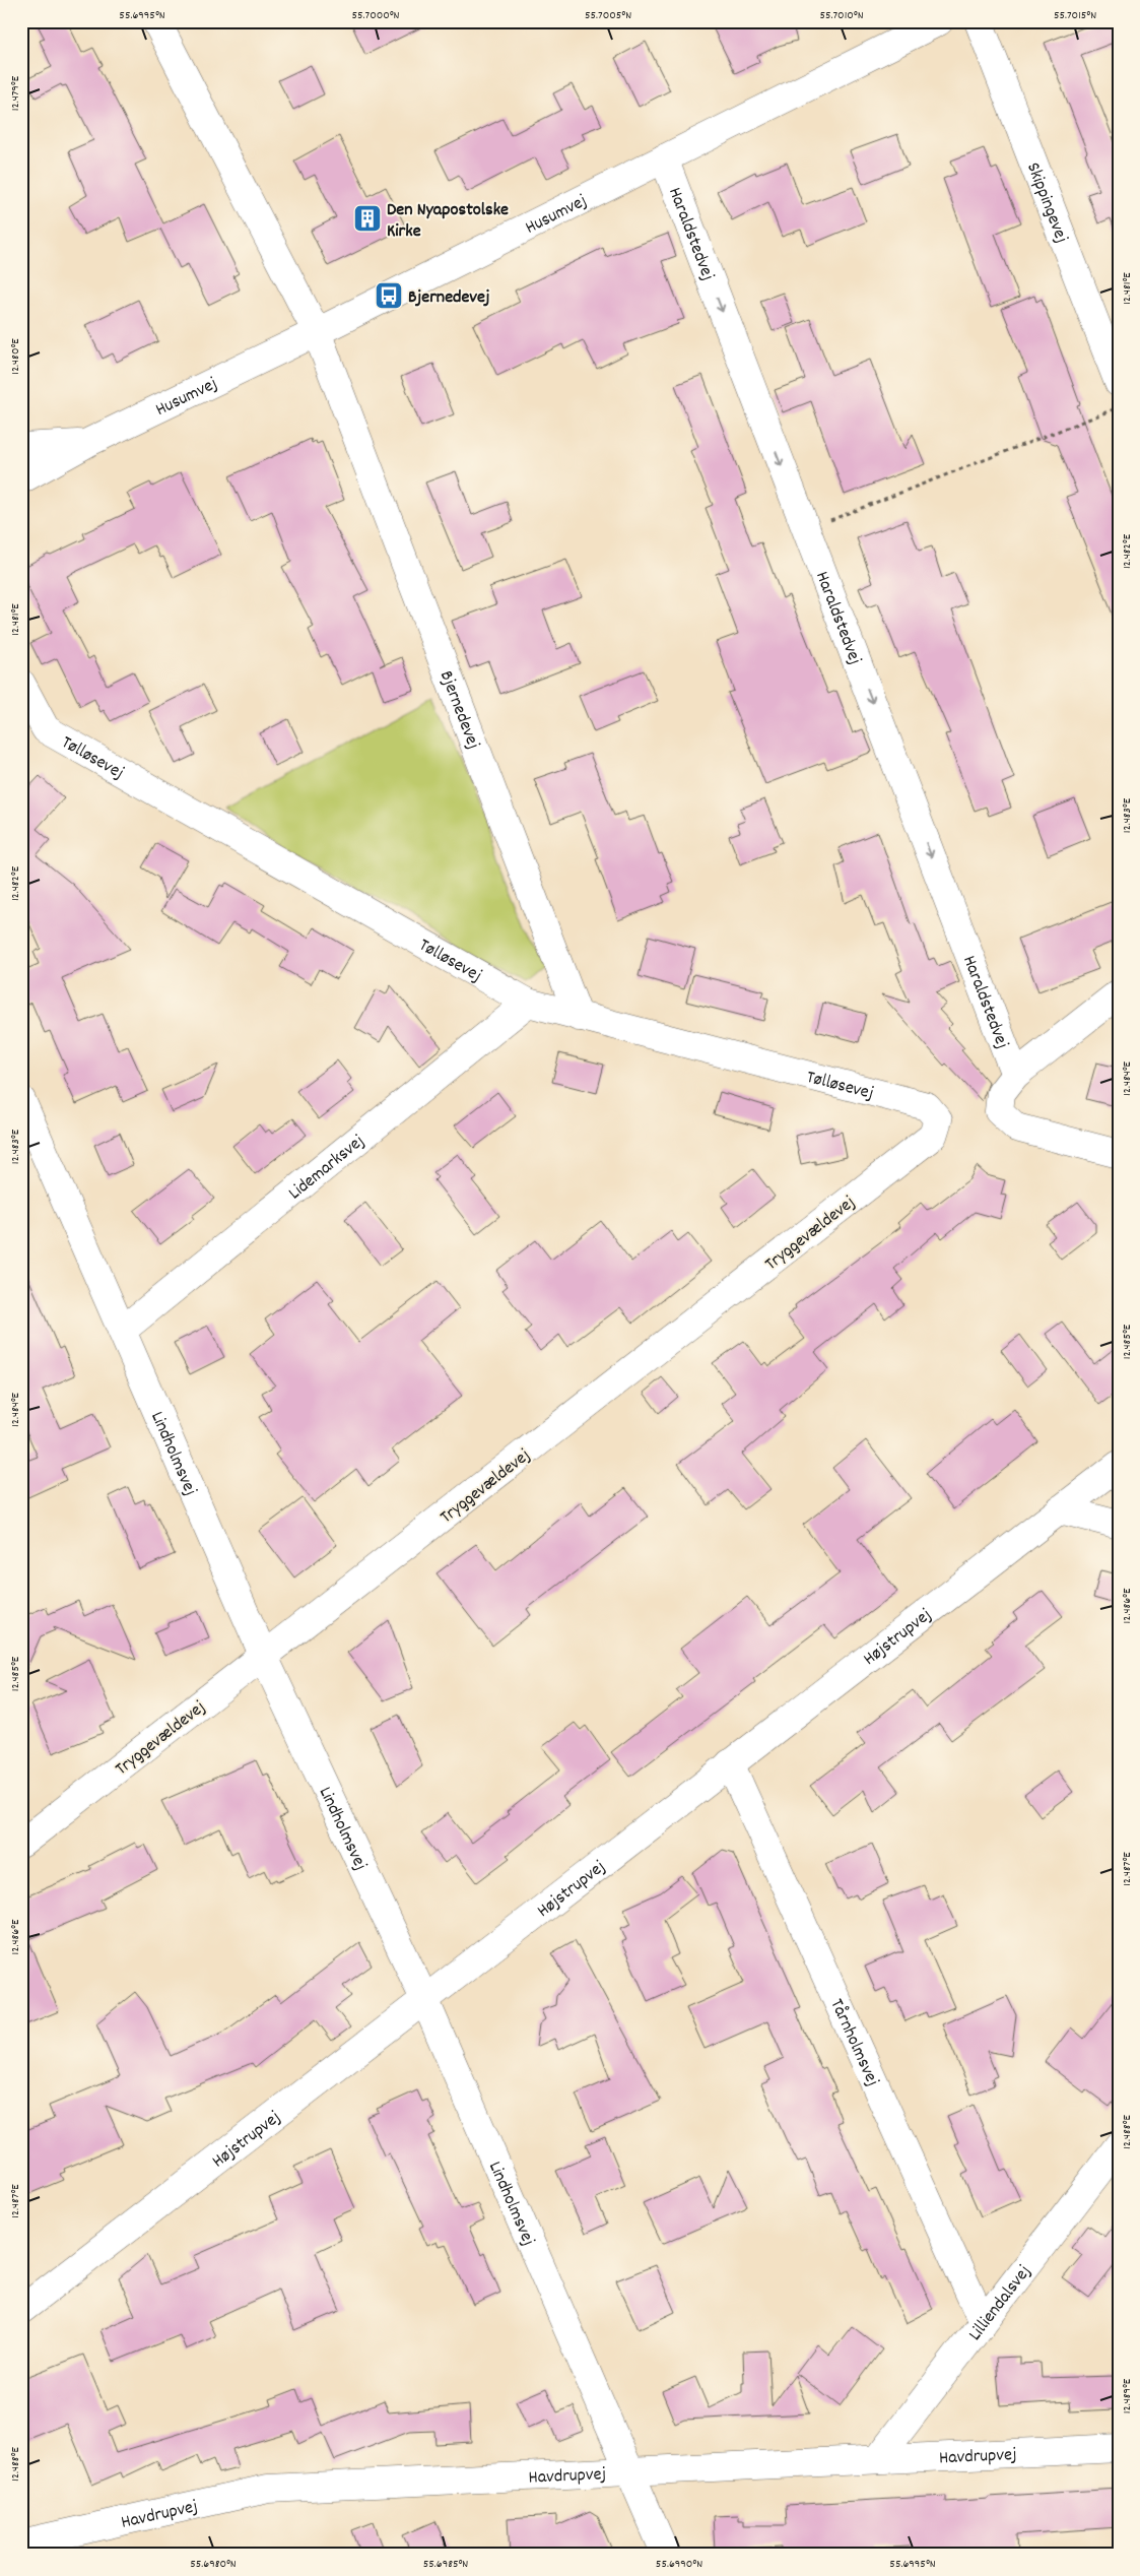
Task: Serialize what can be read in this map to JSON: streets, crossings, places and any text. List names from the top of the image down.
{
  "streets": {
    "street": [
      "Skippingevej",
      "Husumvej",
      "Haraldstedvej",
      "Bjernedevej",
      "Tølløsevej",
      "Lidemarksvej",
      "Tryggevældevej",
      "Lindholmsvej",
      "Højstrupvej",
      "Tårnholmsvej",
      "Lilliendalsvej",
      "Havdrupvej"
    ]
  },
  "crossings": [
    ["Husumvej", "Haraldstedvej"],
    ["Husumvej", "Bjernedevej"],
    ["Bjernedevej", "Tølløsevej"],
    ["Tølløsevej", "Lidemarksvej"],
    ["Tølløsevej", "Tryggevældevej"],
    ["Lidemarksvej", "Lindholmsvej"],
    ["Tryggevældevej", "Lindholmsvej"],
    ["Lindholmsvej", "Højstrupvej"],
    ["Lindholmsvej", "Havdrupvej"],
    ["Højstrupvej", "Tårnholmsvej"],
    ["Tårnholmsvej", "Lilliendalsvej"],
    ["Lilliendalsvej", "Havdrupvej"]
  ],
  "one_way": ["Haraldstedvej"],
  "places": {
    "building": ["Den Nyapostolske Kirke"],
    "bus stop": ["Bjernedevej"]
  },
  "coordinates": [
    "55.6995°N",
    "55.7000°N",
    "55.7005°N",
    "55.7010°N",
    "55.7015°N",
    "12.479°E",
    "12.481°E",
    "12.480°E",
    "12.482°E",
    "12.483°E",
    "12.484°E",
    "12.485°E",
    "12.486°E",
    "12.487°E",
    "12.488°E",
    "12.489°E",
    "55.6980°N",
    "55.6985°N",
    "55.6990°N"
  ]
}
